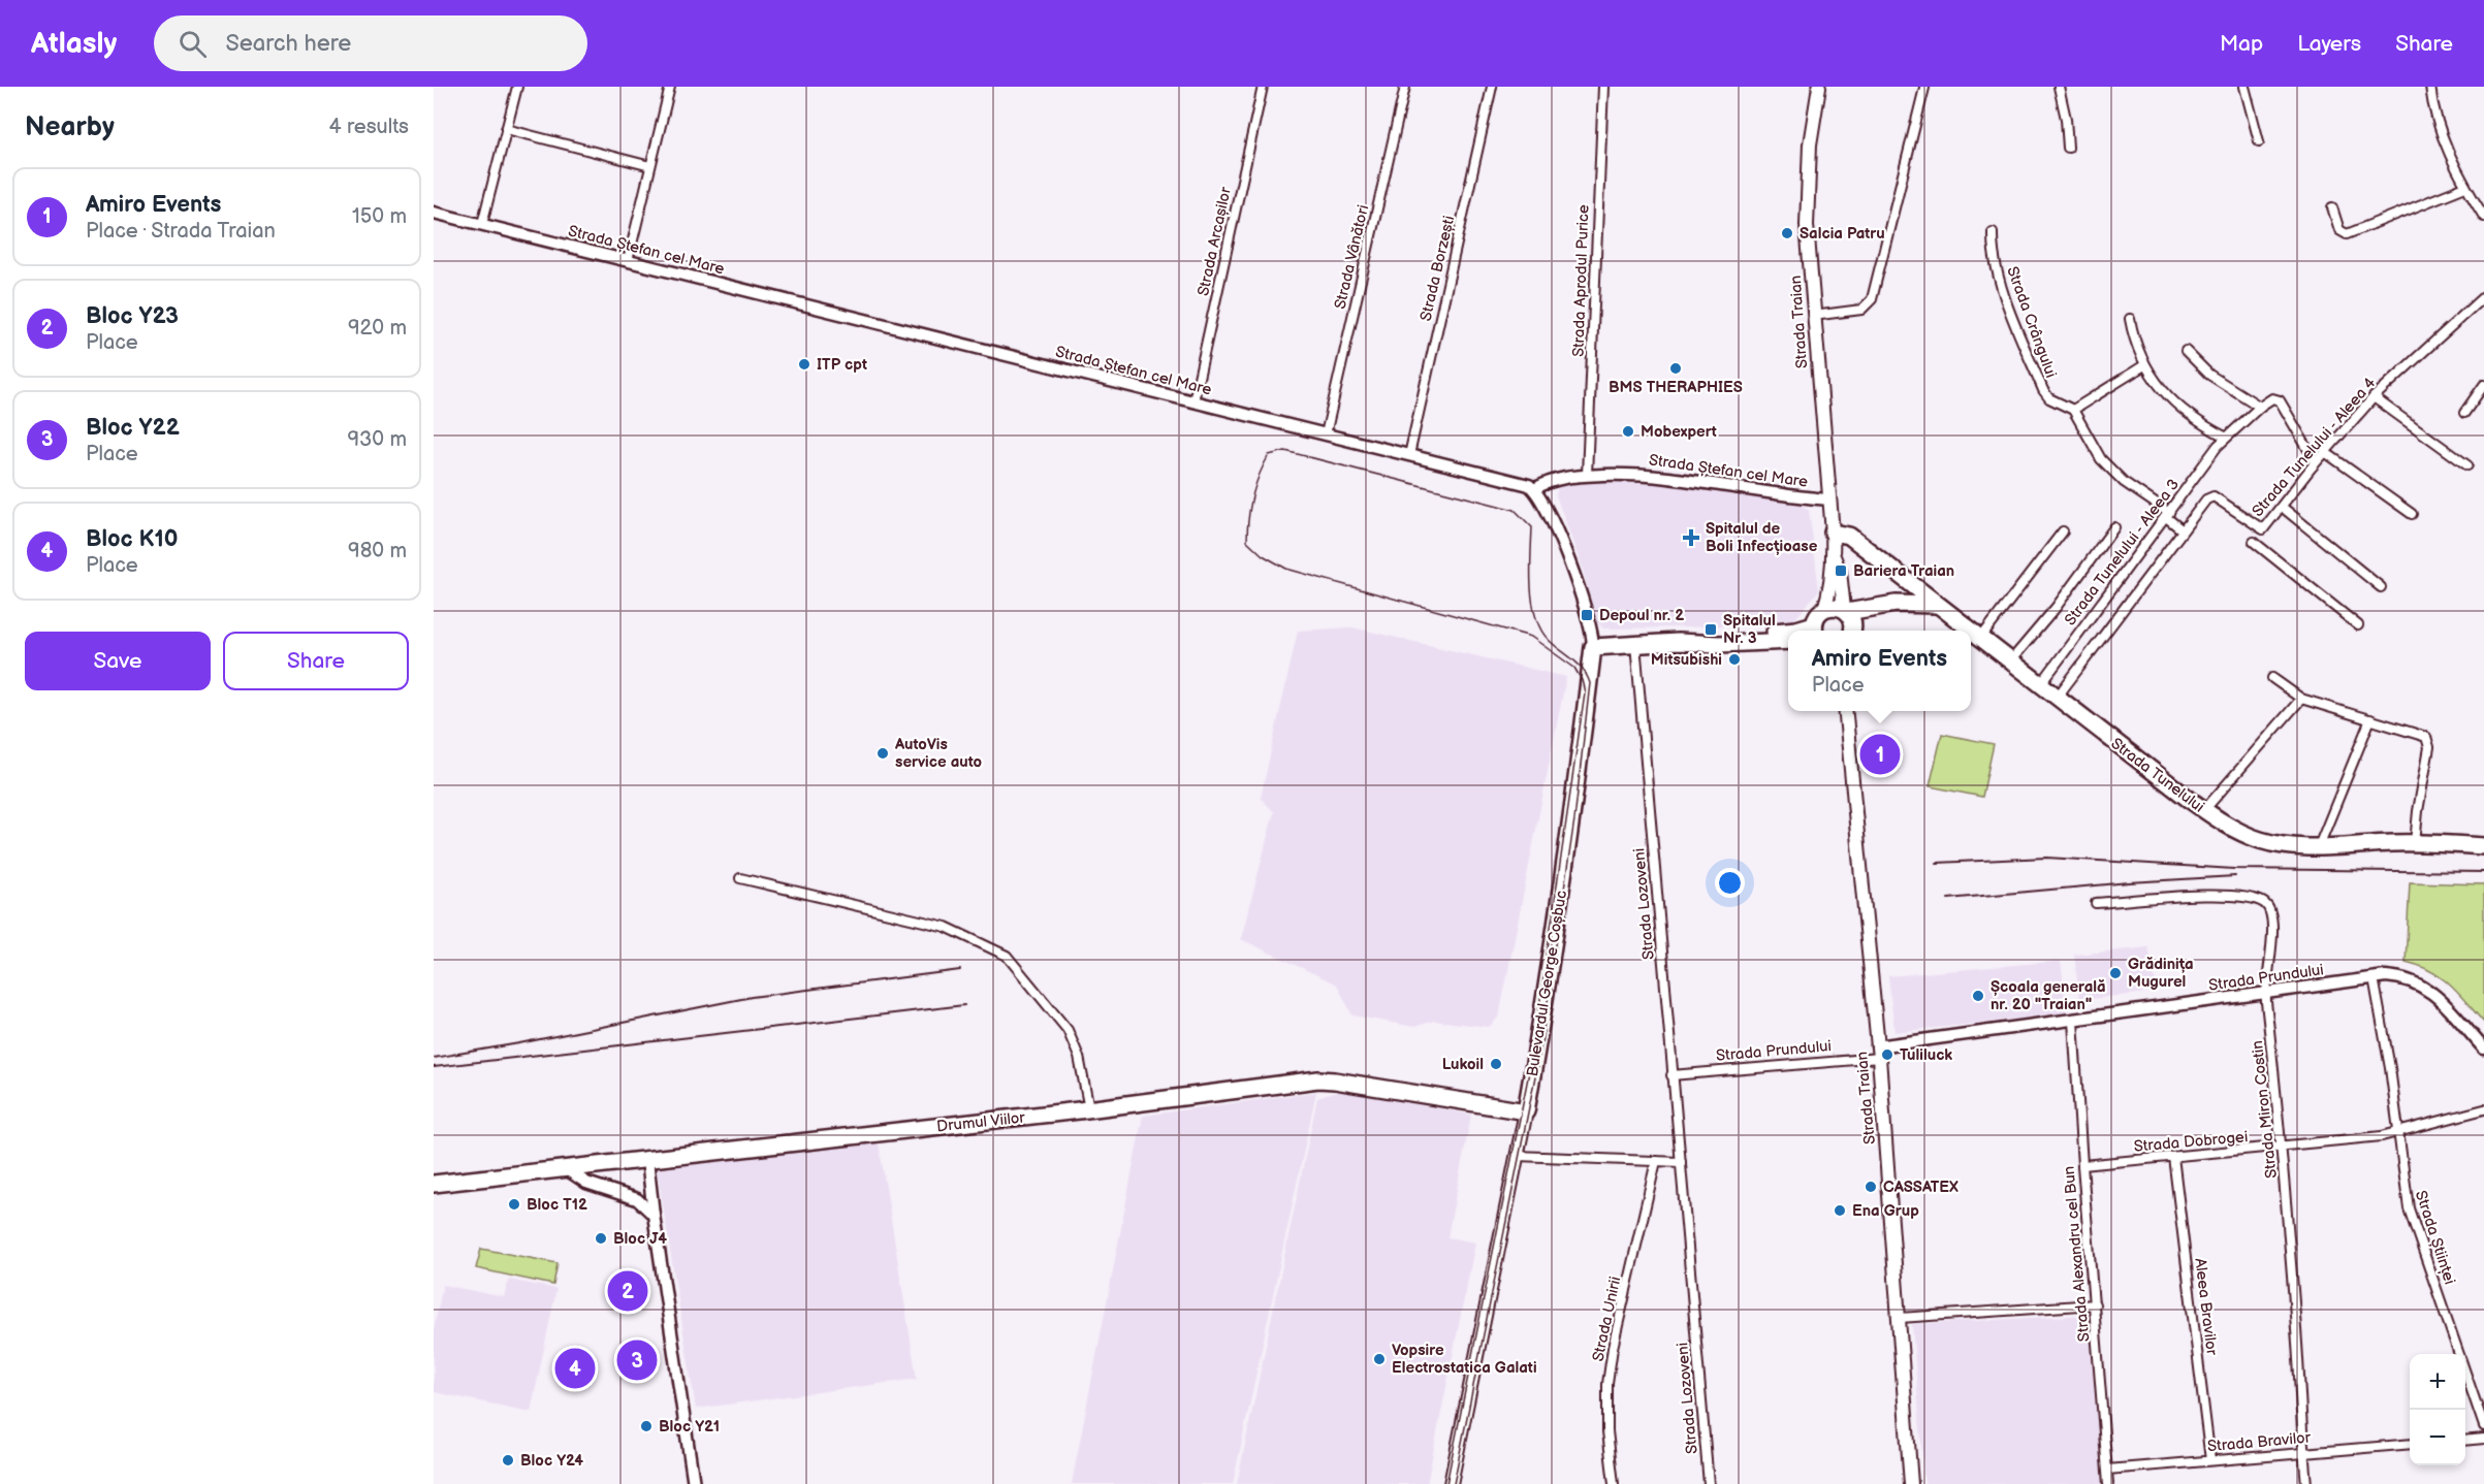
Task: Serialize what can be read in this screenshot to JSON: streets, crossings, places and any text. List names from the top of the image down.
{
  "streets": {
    "highway": ["Strada Tunelului", "Bulevardul George Coșbuc", "Drumul Viilor"],
    "main road": ["Strada Traian"],
    "street": [
      "Strada Arcașilor",
      "Strada Ștefan cel Mare",
      "Strada Vânători",
      "Strada Borzești",
      "Strada Aprodul Purice",
      "Strada Crângului",
      "Strada Tunelului - Aleea 4",
      "Strada Tunelului - Aleea 3",
      "Strada Lozoveni",
      "Strada Prundului",
      "Strada Miron Costin",
      "Strada Dobrogei",
      "Strada Științei",
      "Strada Alexandru cel Bun",
      "Aleea Bravilor",
      "Strada Unirii",
      "Strada Bravilor"
    ]
  },
  "crossings": [
    ["Strada Arcașilor", "Strada Ștefan cel Mare"],
    ["Strada Ștefan cel Mare", "Strada Vânători"],
    ["Strada Ștefan cel Mare", "Strada Borzești"],
    ["Strada Ștefan cel Mare", "Strada Aprodul Purice"],
    ["Strada Ștefan cel Mare", "Strada Traian"],
    ["Strada Ștefan cel Mare", "Bulevardul George Coșbuc"],
    ["Strada Traian", "Strada Tunelului"],
    ["Strada Traian", "Strada Prundului"],
    ["Strada Tunelului - Aleea 4", "Strada Tunelului"],
    ["Strada Tunelului - Aleea 3", "Strada Tunelului"],
    ["Strada Lozoveni", "Strada Prundului"],
    ["Strada Prundului", "Strada Miron Costin"],
    ["Strada Prundului", "Strada Științei"],
    ["Strada Prundului", "Strada Alexandru cel Bun"],
    ["Bulevardul George Coșbuc", "Drumul Viilor"],
    ["Strada Miron Costin", "Strada Dobrogei"],
    ["Strada Miron Costin", "Strada Bravilor"],
    ["Strada Dobrogei", "Strada Științei"],
    ["Strada Dobrogei", "Strada Alexandru cel Bun"],
    ["Strada Dobrogei", "Aleea Bravilor"],
    ["Strada Alexandru cel Bun", "Strada Bravilor"],
    ["Aleea Bravilor", "Strada Bravilor"]
  ],
  "places": {
    "other": [
      "Salcia Patru",
      "ITP cpt",
      "BMS THERAPHIES",
      "Mobexpert",
      "Mitsubishi",
      "AutoVis service auto",
      "Grădinița Mugurel",
      "Școala generală nr. 20 \"Traian\"",
      "Tuliluck",
      "Lukoil",
      "CASSATEX",
      "Bloc T12",
      "Ena Grup",
      "Bloc J4",
      "Vopsire Electrostatica Galati",
      "Bloc Y21",
      "Bloc Y24"
    ],
    "health": ["Spitalul de Boli Infecțioase"],
    "transit": ["Bariera Traian", "Depoul nr. 2", "Spitalul Nr. 3"]
  },
  "page": {
    "header": "Atlasly",
    "search": "Search here",
    "nav": ["Map", "Layers", "Share"],
    "heading": ["Nearby", "4 results"],
    "list": [
      {
        "mark": "1",
        "name": "Amiro Events",
        "note": "Place · Strada Traian",
        "value": "150 m"
      },
      {
        "mark": "2",
        "name": "Bloc Y23",
        "note": "Place",
        "value": "920 m"
      },
      {
        "mark": "3",
        "name": "Bloc Y22",
        "note": "Place",
        "value": "930 m"
      },
      {
        "mark": "4",
        "name": "Bloc K10",
        "note": "Place",
        "value": "980 m"
      }
    ],
    "buttons": ["Save", "Share"],
    "popup": ["Amiro Events", "Place"],
    "pins": [
      "1",
      "2",
      "3",
      "4"
    ],
    "map_buttons": ["+", "−"]
  }
}
